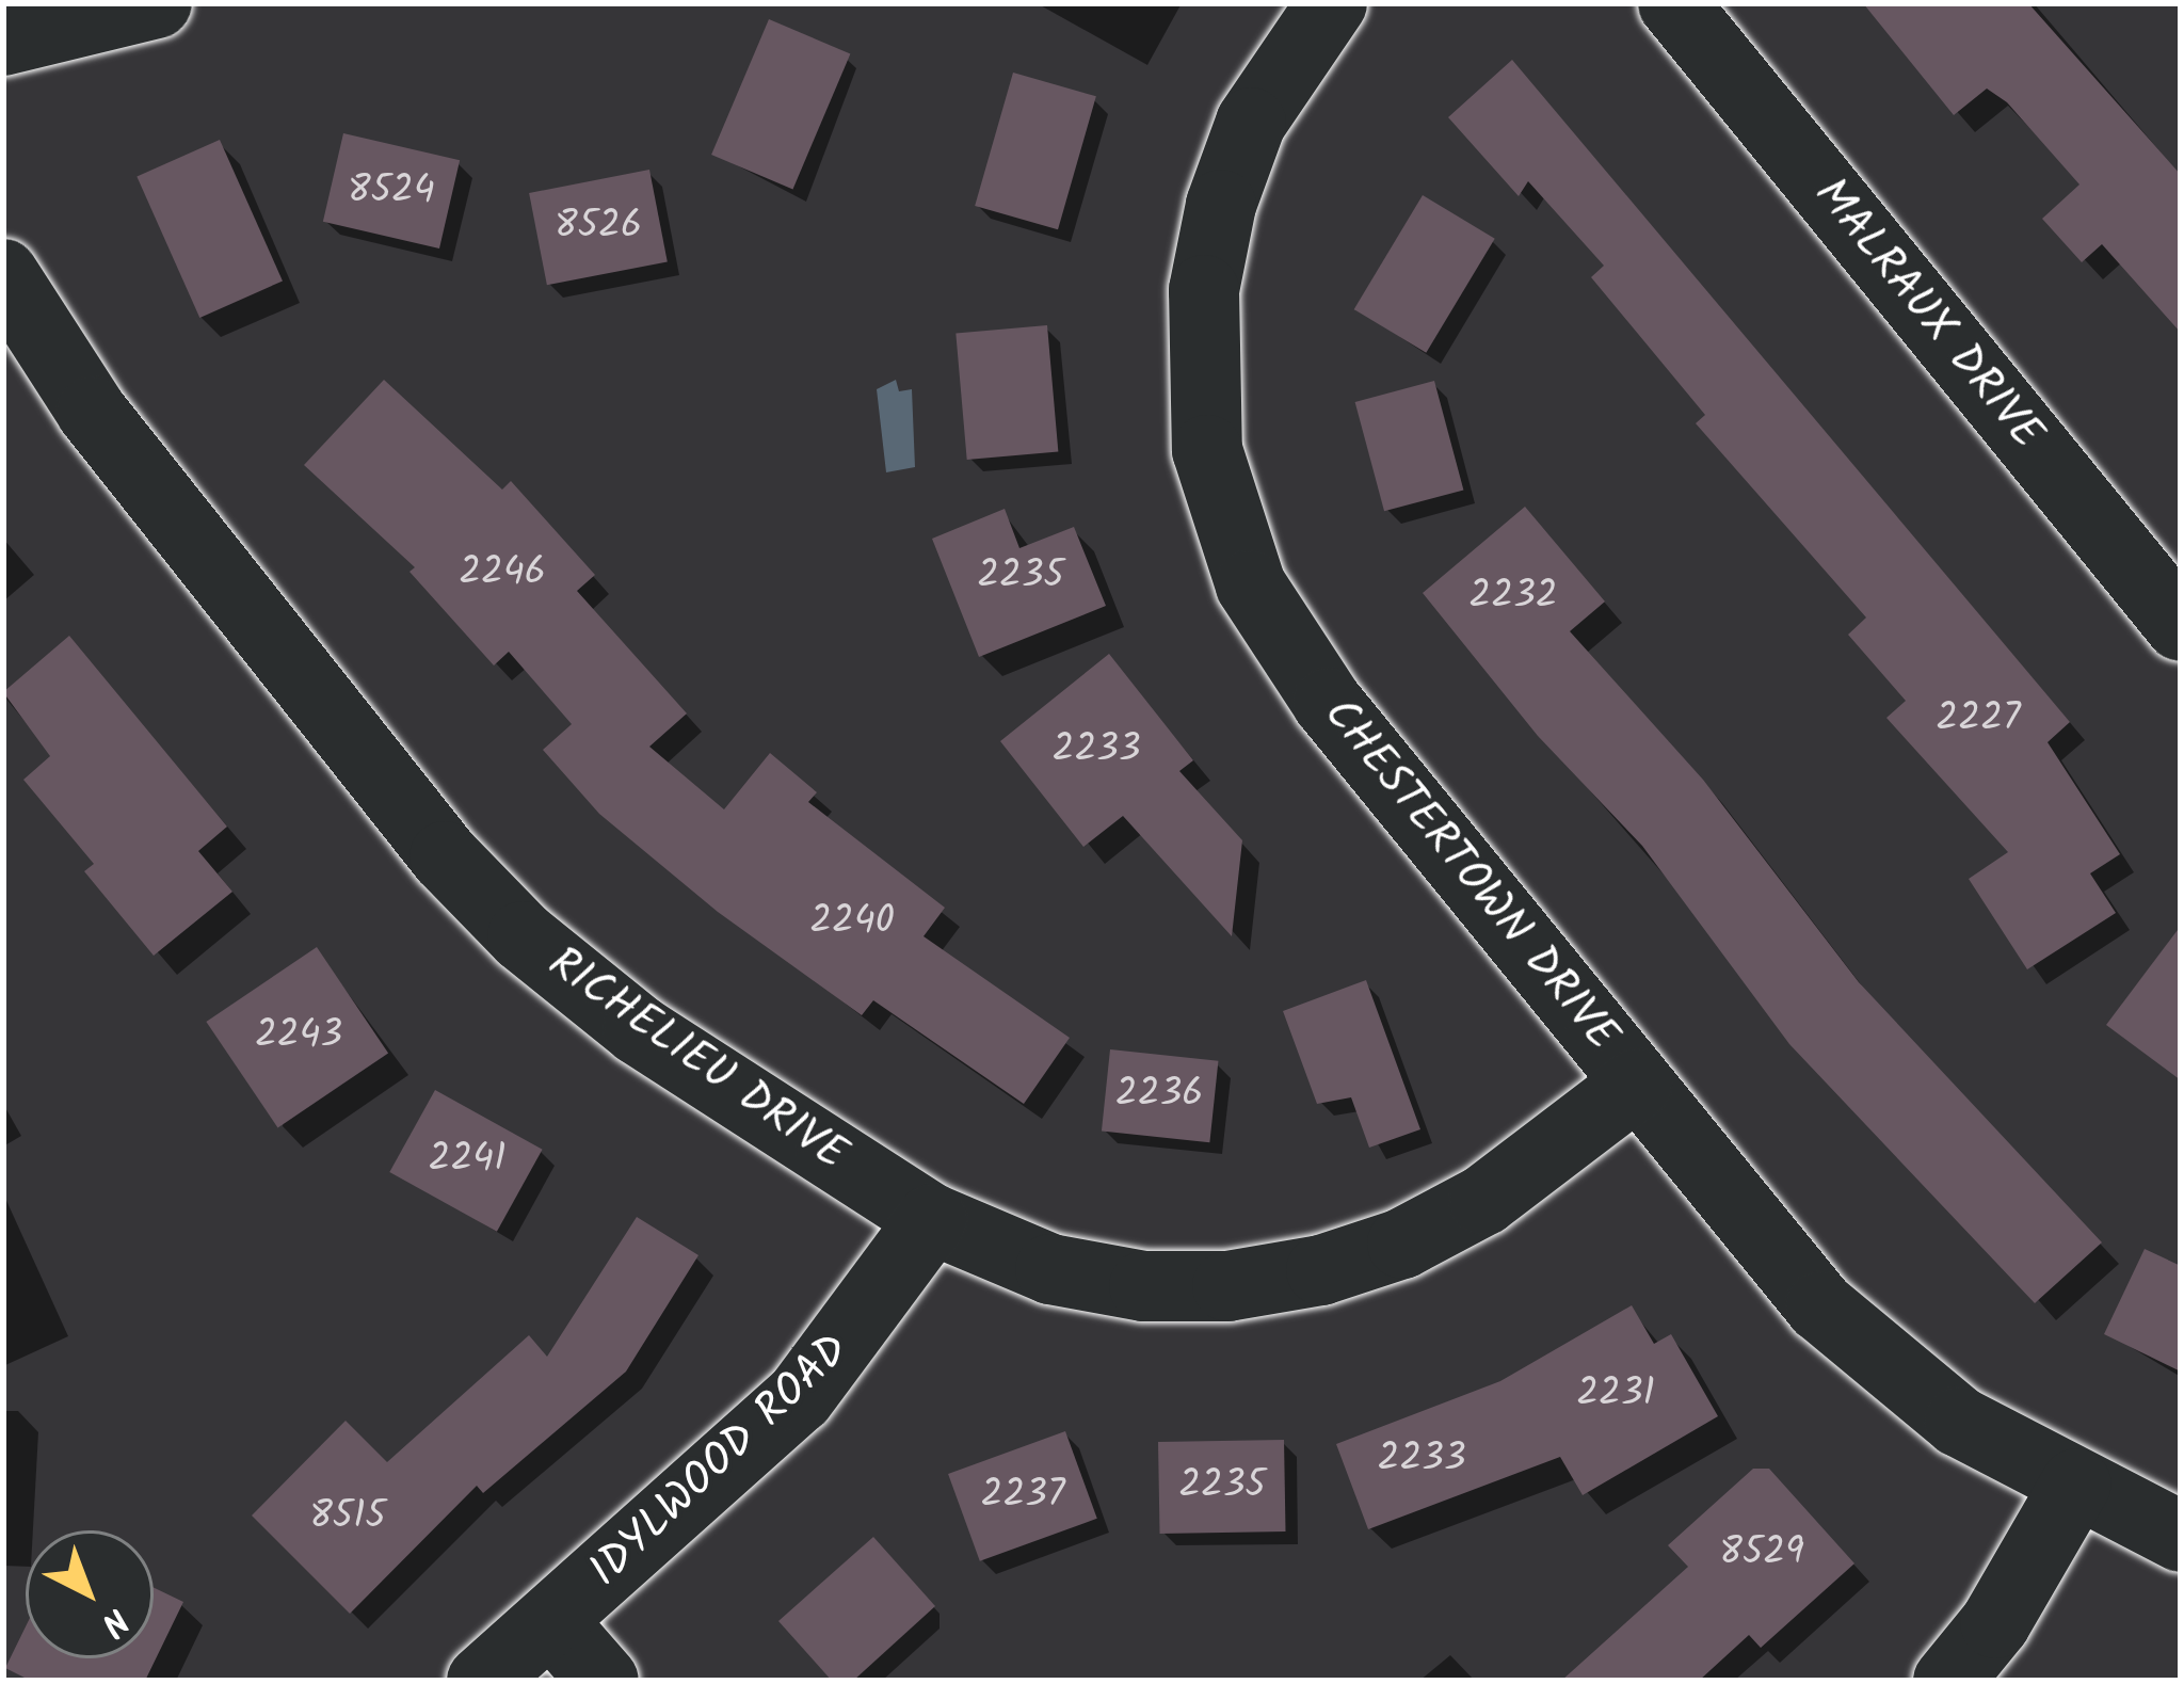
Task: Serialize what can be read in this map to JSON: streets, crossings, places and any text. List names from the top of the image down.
{
  "streets": {
    "street": [
      "MALRAUX DRIVE",
      "CHESTERTOWN DRIVE",
      "RICHELIEU DRIVE",
      "IDYLWOOD ROAD"
    ]
  },
  "crossings": [
    ["CHESTERTOWN DRIVE", "RICHELIEU DRIVE"],
    ["RICHELIEU DRIVE", "IDYLWOOD ROAD"]
  ],
  "house_numbers": [
    "8524",
    "8526",
    "2246",
    "2235",
    "2232",
    "2227",
    "2233",
    "2240",
    "2243",
    "2236",
    "2241",
    "2231",
    "2233",
    "2235",
    "2237",
    "8515",
    "8529"
  ],
  "north": "bottom right"
}
